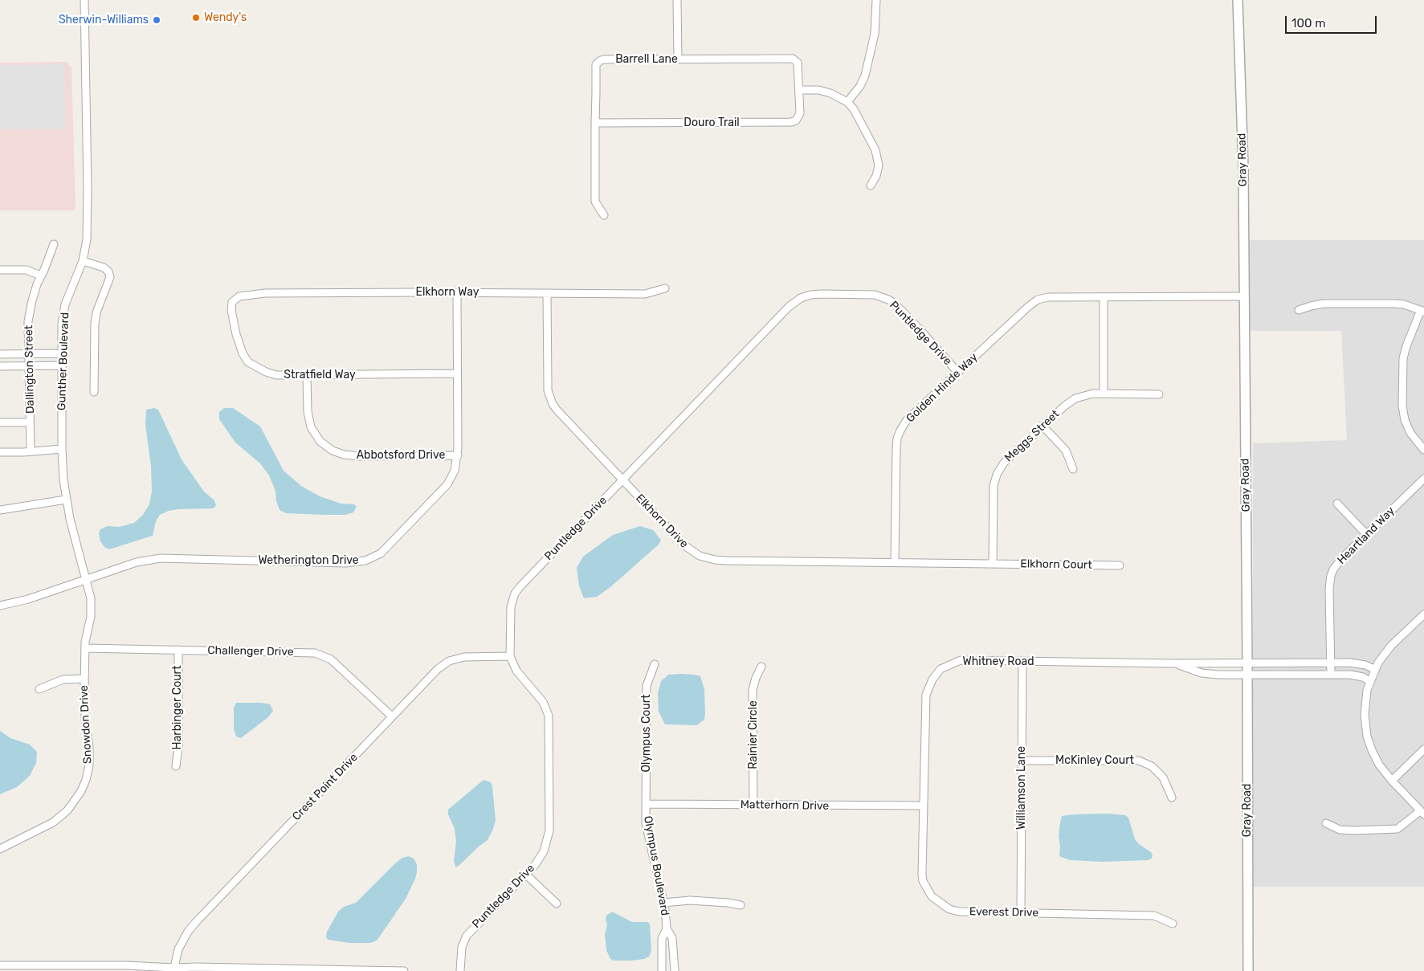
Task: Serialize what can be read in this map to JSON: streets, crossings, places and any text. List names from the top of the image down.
{
  "streets": {
    "street": [
      "Barrell Lane",
      "Douro Trail",
      "Gray Road",
      "Elkhorn Way",
      "Puntledge Drive",
      "Gunther Boulevard",
      "Dallington Street",
      "Stratfield Way",
      "Golden Hinde Way",
      "Meggs Street",
      "Abbotsford Drive",
      "Elkhorn Drive",
      "Heartland Way",
      "Wetherington Drive",
      "Elkhorn Court",
      "Challenger Drive",
      "Whitney Road",
      "Harbinger Court",
      "Snowdon Drive",
      "Olympus Court",
      "Rainier Circle",
      "McKinley Court",
      "Crest Point Drive",
      "Williamson Lane",
      "Matterhorn Drive",
      "Olympus Boulevard",
      "Everest Drive"
    ]
  },
  "crossings": [
    ["Barrell Lane", "Douro Trail"],
    ["Gray Road", "Golden Hinde Way"],
    ["Gray Road", "Whitney Road"],
    ["Elkhorn Way", "Stratfield Way"],
    ["Elkhorn Way", "Elkhorn Drive"],
    ["Elkhorn Way", "Wetherington Drive"],
    ["Puntledge Drive", "Golden Hinde Way"],
    ["Puntledge Drive", "Elkhorn Drive"],
    ["Puntledge Drive", "Crest Point Drive"],
    ["Gunther Boulevard", "Wetherington Drive"],
    ["Gunther Boulevard", "Snowdon Drive"],
    ["Stratfield Way", "Abbotsford Drive"],
    ["Stratfield Way", "Wetherington Drive"],
    ["Golden Hinde Way", "Elkhorn Drive"],
    ["Meggs Street", "Elkhorn Drive"],
    ["Meggs Street", "Elkhorn Court"],
    ["Abbotsford Drive", "Wetherington Drive"],
    ["Elkhorn Drive", "Elkhorn Court"],
    ["Heartland Way", "Whitney Road"],
    ["Wetherington Drive", "Snowdon Drive"],
    ["Challenger Drive", "Harbinger Court"],
    ["Challenger Drive", "Snowdon Drive"],
    ["Challenger Drive", "Crest Point Drive"],
    ["Whitney Road", "Williamson Lane"],
    ["Whitney Road", "Matterhorn Drive"],
    ["Whitney Road", "Everest Drive"],
    ["Olympus Court", "Matterhorn Drive"],
    ["Olympus Court", "Olympus Boulevard"],
    ["Rainier Circle", "Matterhorn Drive"],
    ["McKinley Court", "Williamson Lane"],
    ["Williamson Lane", "Everest Drive"],
    ["Matterhorn Drive", "Olympus Boulevard"],
    ["Matterhorn Drive", "Everest Drive"]
  ],
  "places": ["Wendy's", "Sherwin-Williams"],
  "scale_bar": "100 m"
}
